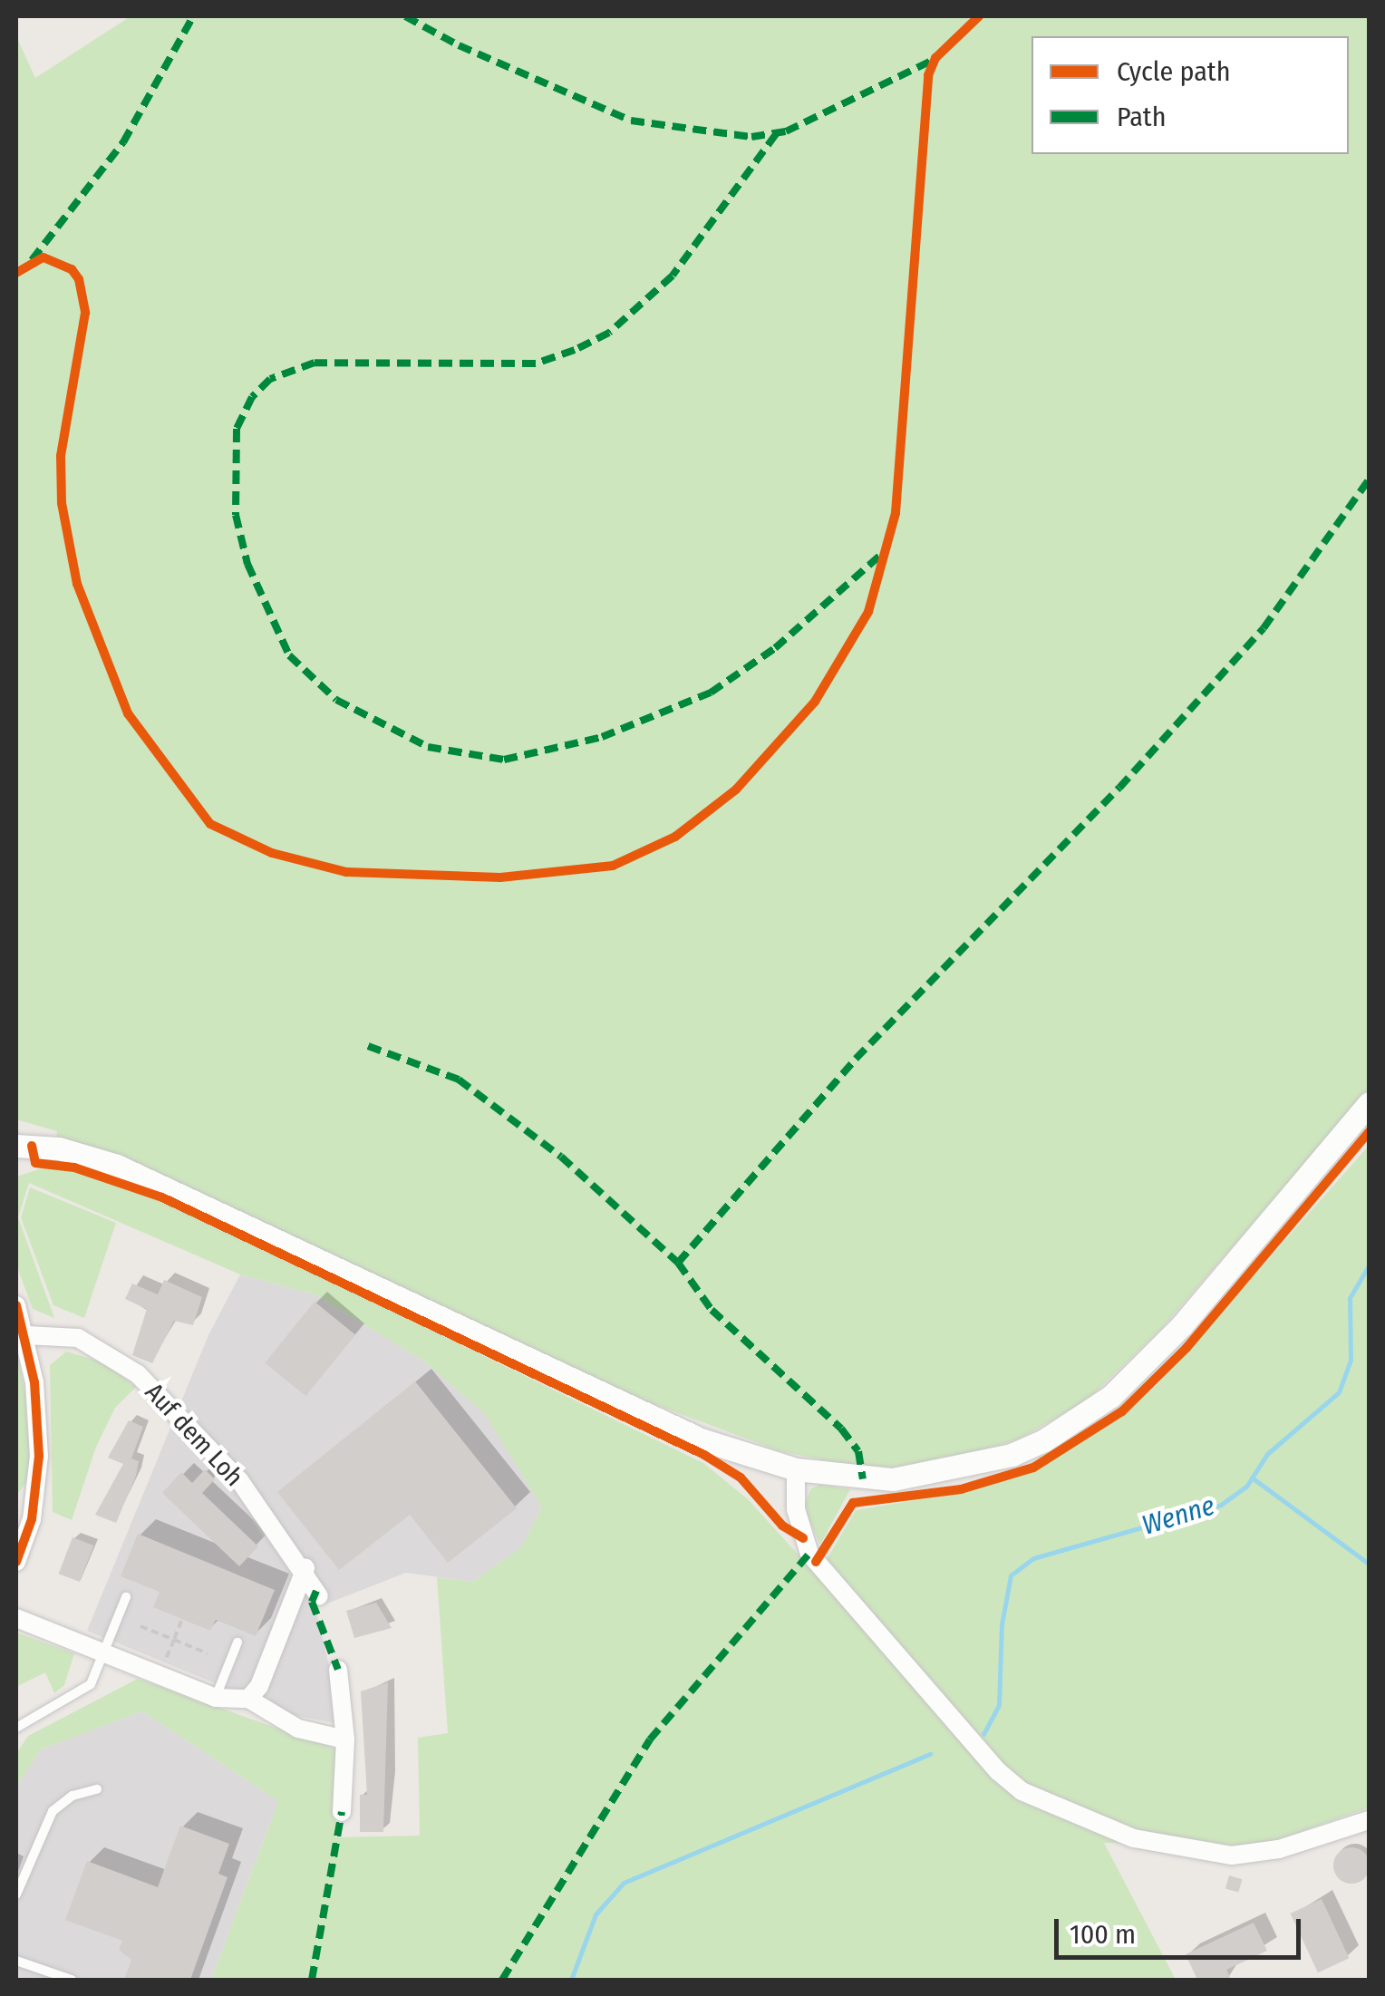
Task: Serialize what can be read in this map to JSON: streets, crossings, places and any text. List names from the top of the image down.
{
  "streets": {
    "street": ["Auf dem Loh"]
  },
  "water": ["Wenne"],
  "legend": ["Cycle path", "Path"],
  "scale_bar": "100 m"
}
